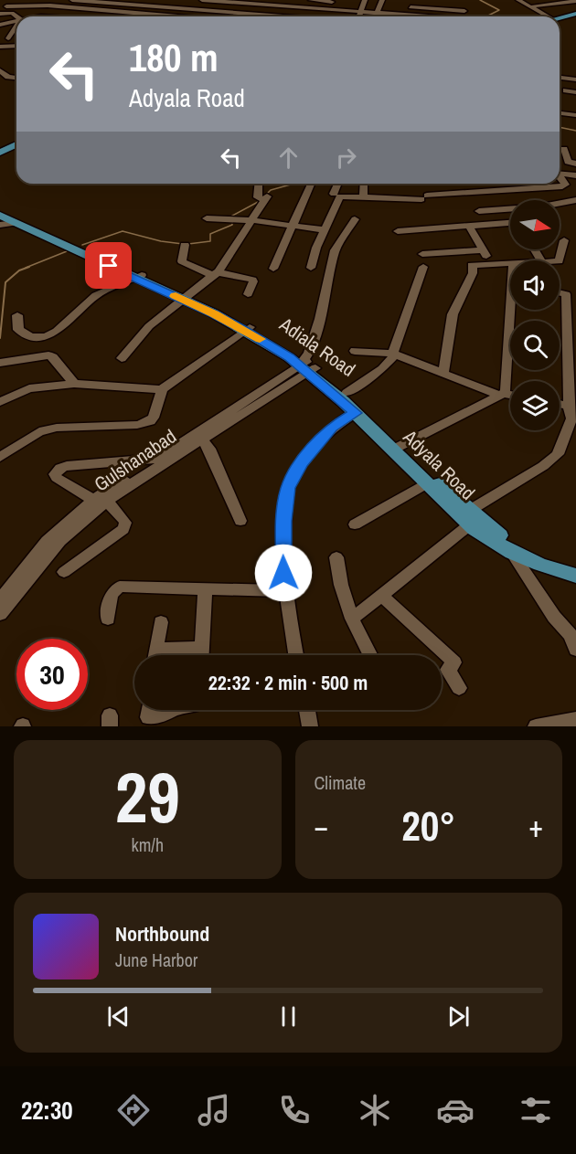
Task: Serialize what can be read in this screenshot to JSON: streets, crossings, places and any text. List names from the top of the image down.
{
  "streets": {
    "main road": ["Adiala Road", "Adyala Road"],
    "street": ["Gulshanabad"]
  },
  "crossings": [
    ["Adiala Road", "Gulshanabad"],
    ["Adiala Road", "Adyala Road"],
    ["Gulshanabad", "Adyala Road"]
  ],
  "north": "right",
  "page": {
    "turn": ["180 m", "Adyala Road"],
    "limit": "30",
    "trip": "22:32 · 2 min · 500 m",
    "tile": [
      ["29", "km/h"],
      "Climate"
    ],
    "heat": ["−", "20°", "+"],
    "song": ["Northbound", "June Harbor"],
    "tabs": "22:30"
  }
}
